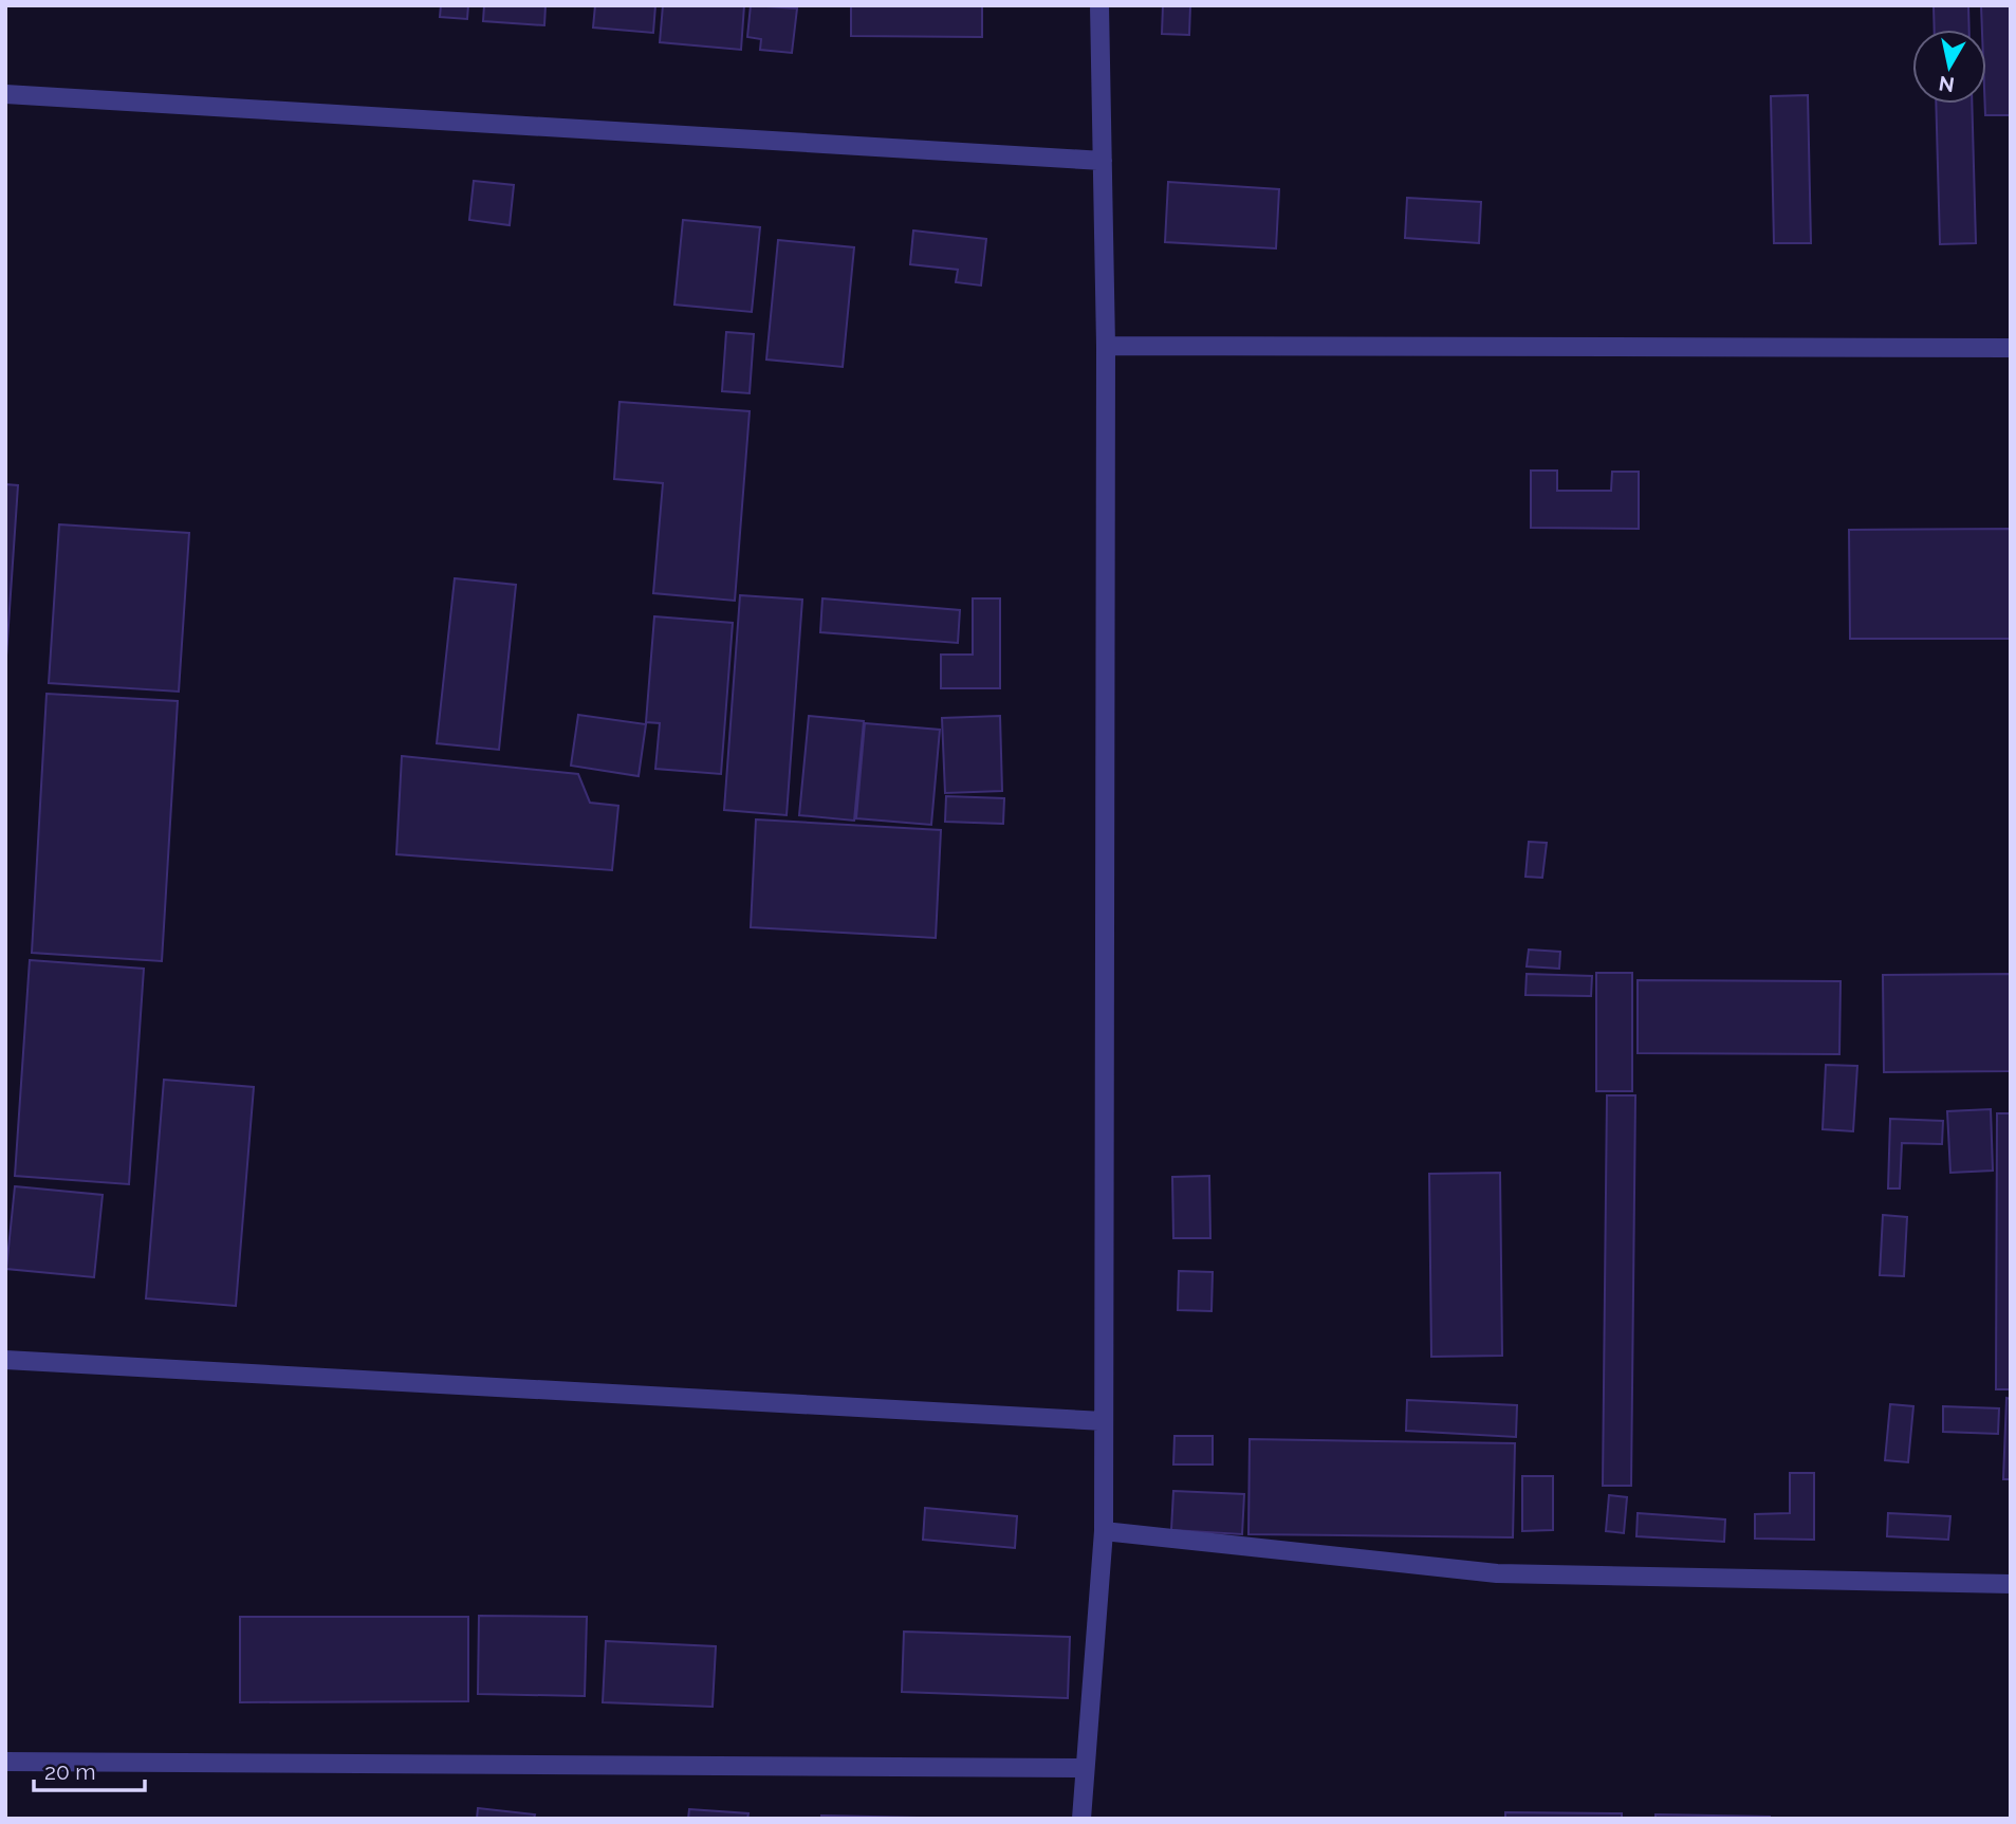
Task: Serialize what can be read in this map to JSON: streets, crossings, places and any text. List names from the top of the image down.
{
  "scale_bar": "20 m",
  "north": "bottom"
}
